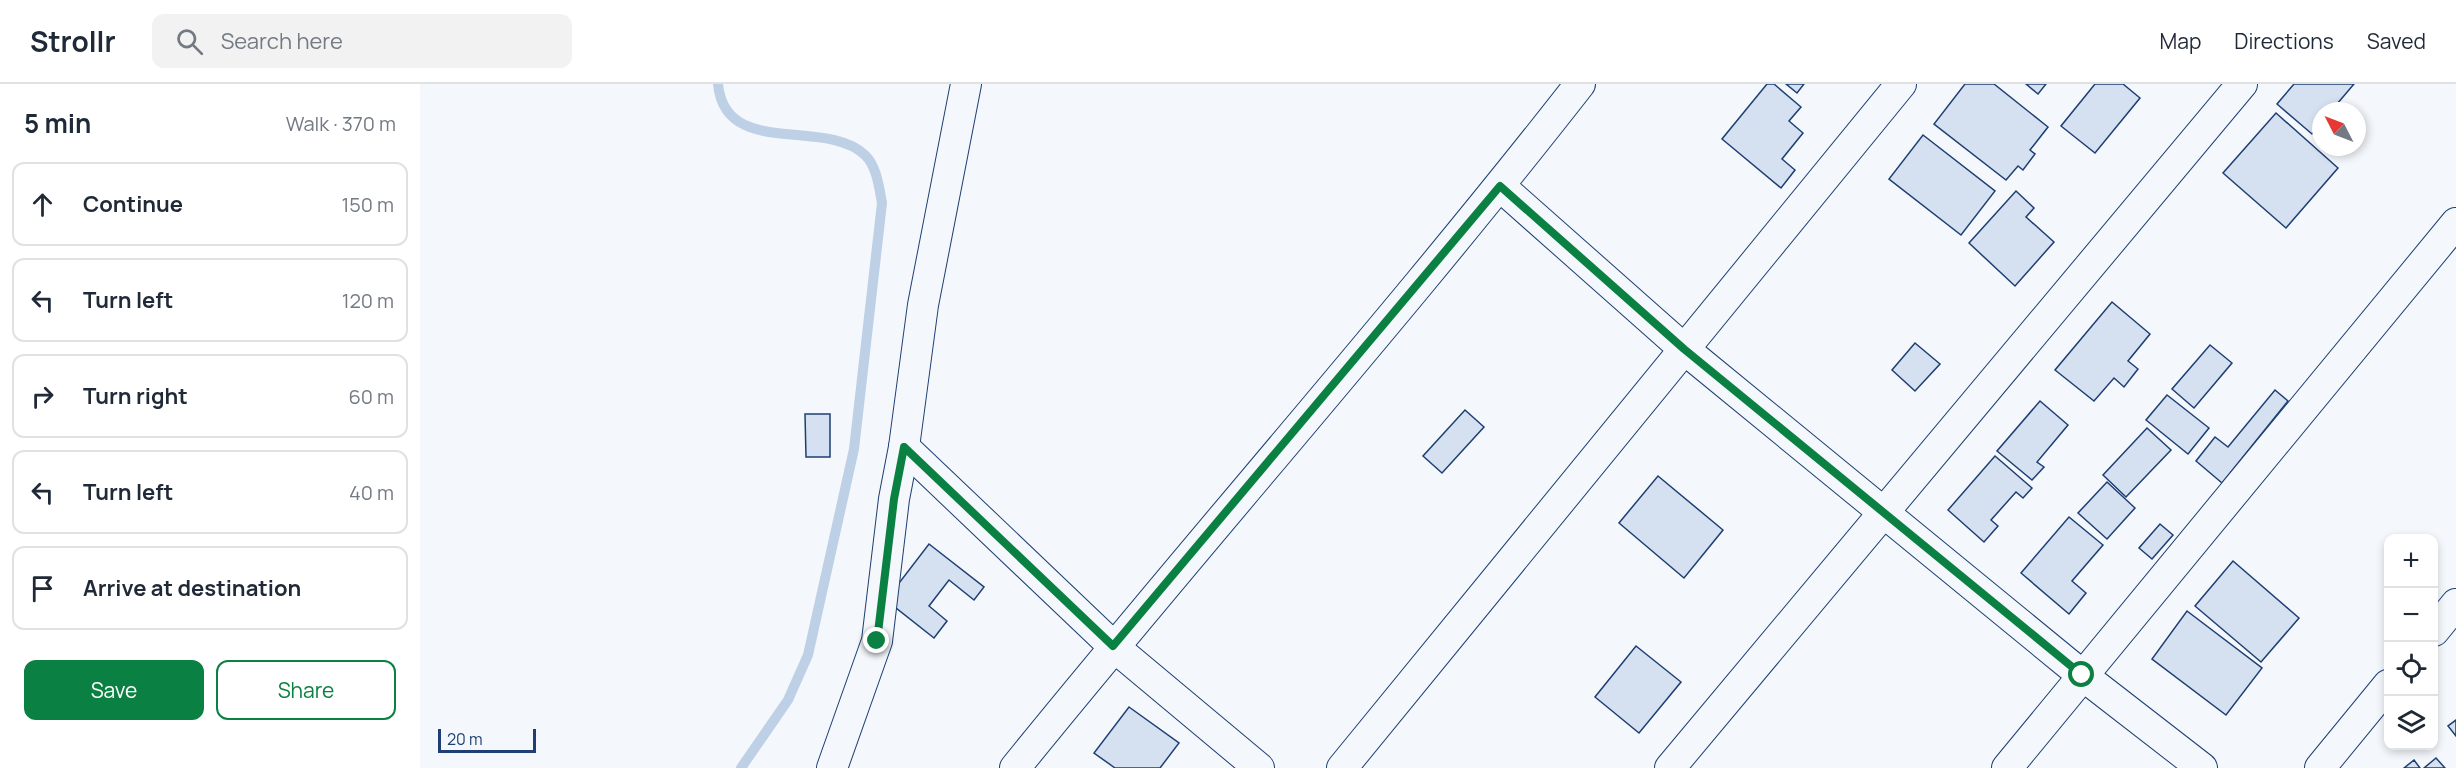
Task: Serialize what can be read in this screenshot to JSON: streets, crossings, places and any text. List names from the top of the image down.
{
  "scale_bar": "20 m",
  "north": "top left",
  "page": {
    "header": "Strollr",
    "search": "Search here",
    "nav": ["Map", "Directions", "Saved"],
    "heading": ["5 min", "Walk · 370 m"],
    "list": [
      ["Continue", "150 m"],
      ["Turn left", "120 m"],
      ["Turn right", "60 m"],
      ["Turn left", "40 m"],
      "Arrive at destination"
    ],
    "map_buttons": ["+", "−"],
    "buttons": ["Save", "Share"],
    "scale": "20 m"
  }
}
